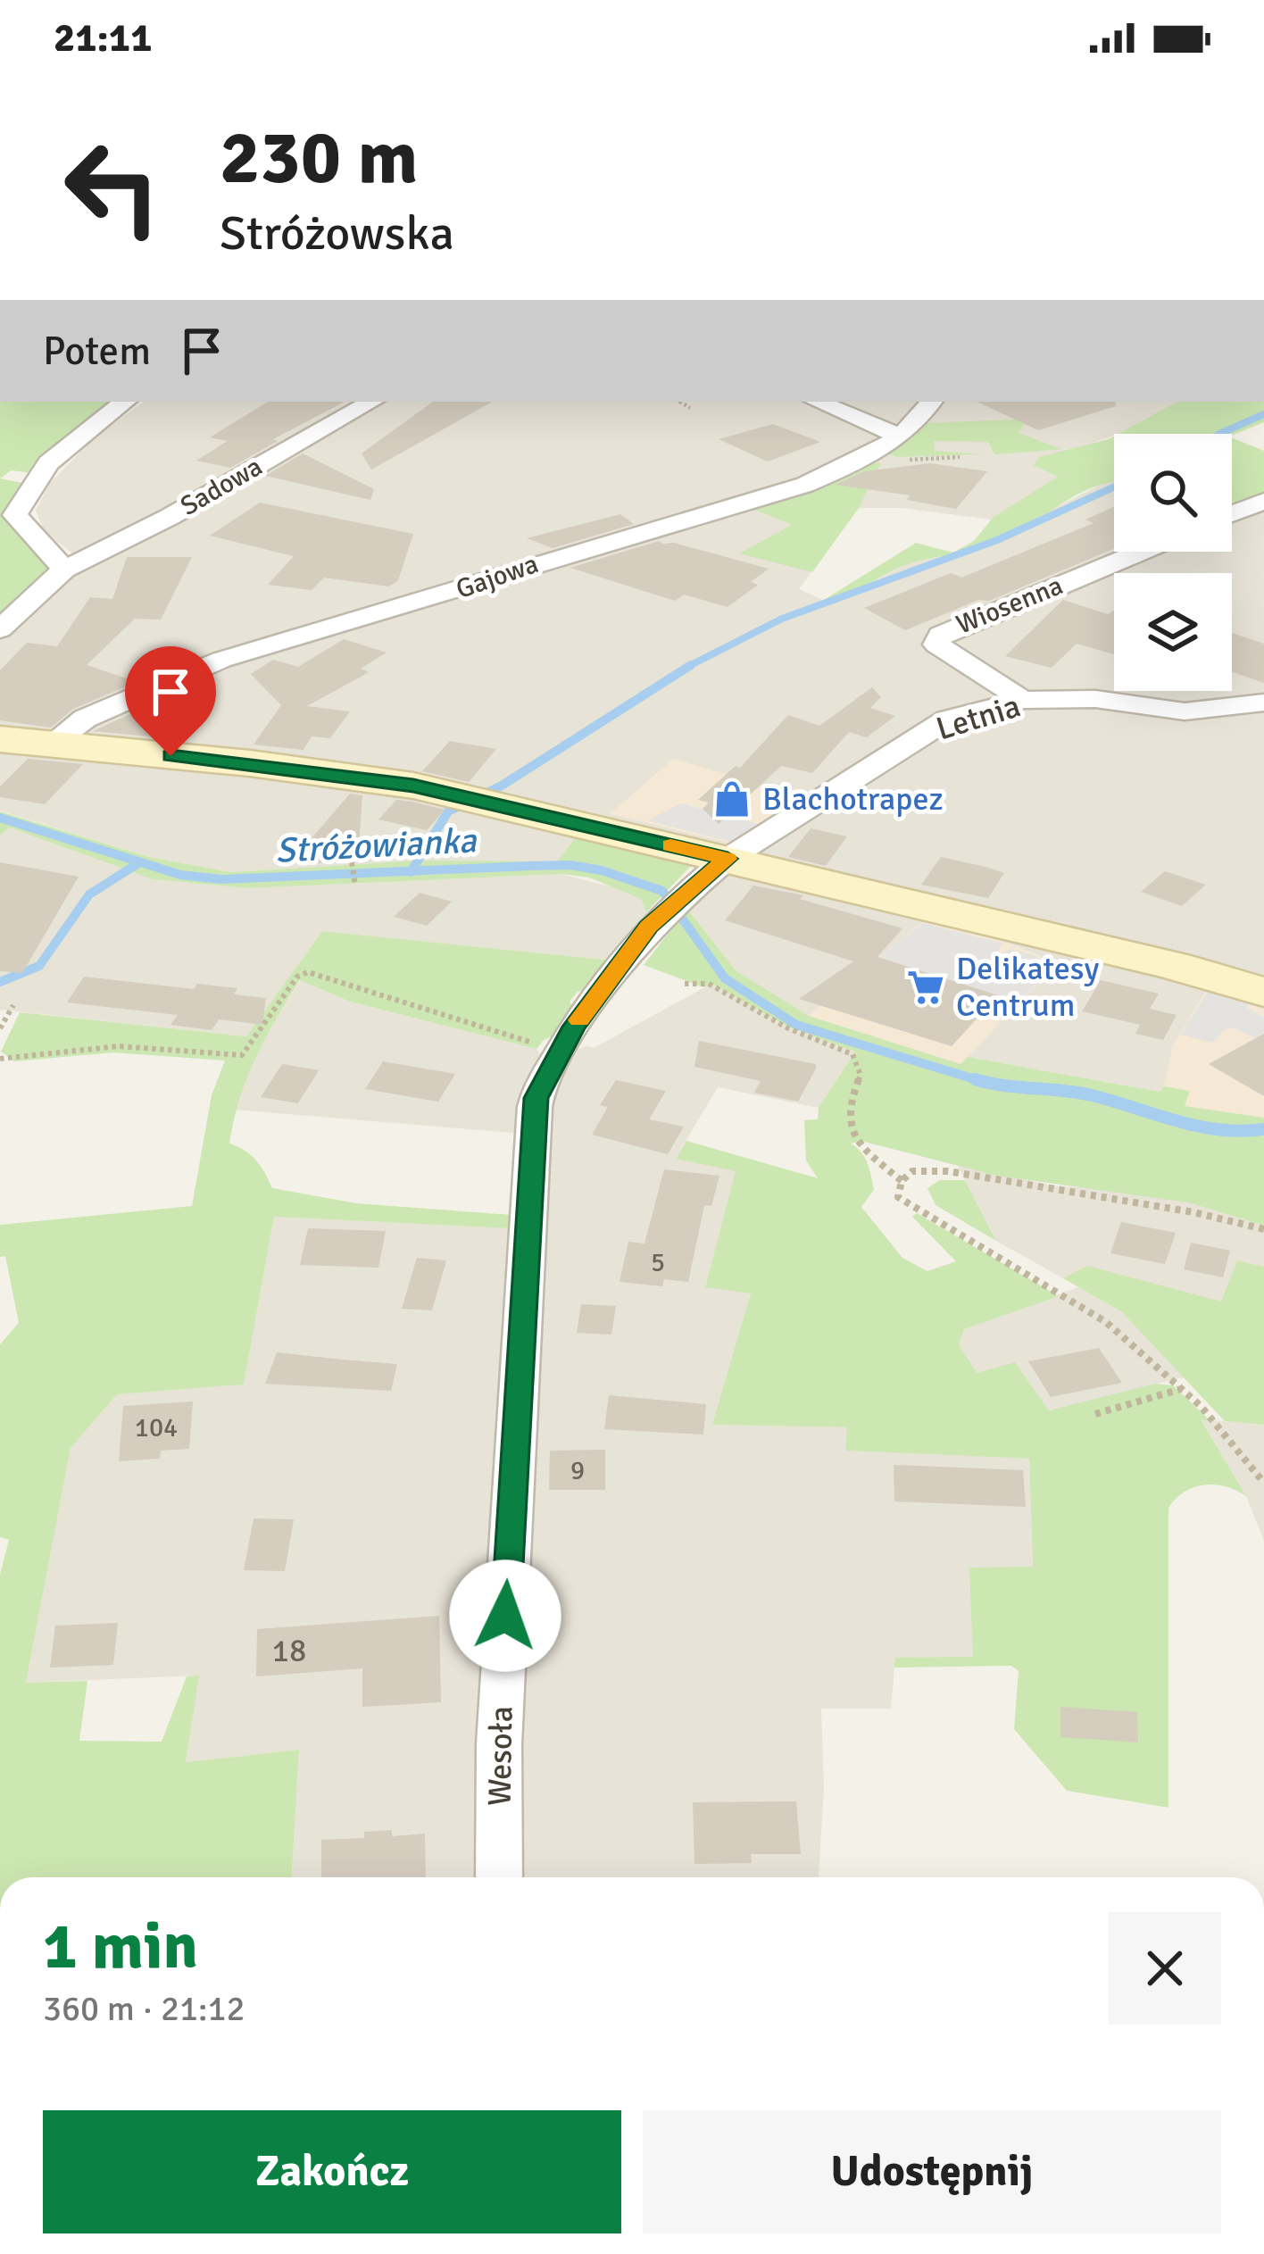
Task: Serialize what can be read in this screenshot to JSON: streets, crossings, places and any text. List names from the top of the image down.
{
  "streets": {
    "street": [
      "Sadowa",
      "Gajowa",
      "Wiosenna",
      "Letnia",
      "Wesoła"
    ]
  },
  "crossings": [
    ["Wiosenna", "Letnia"],
    ["Letnia", "Wesoła"]
  ],
  "water": ["Stróżowianka"],
  "places": {
    "shop": ["Blachotrapez"],
    "supermarket": ["Delikatesy Centrum"]
  },
  "house_numbers": [
    "5",
    "104",
    "9",
    "18"
  ],
  "page": {
    "status": "21:11",
    "turn": ["230 m", "Stróżowska"],
    "then": "Potem",
    "heading": ["1 min", "360 m · 21:12"],
    "buttons": ["Zakończ", "Udostępnij"]
  }
}
